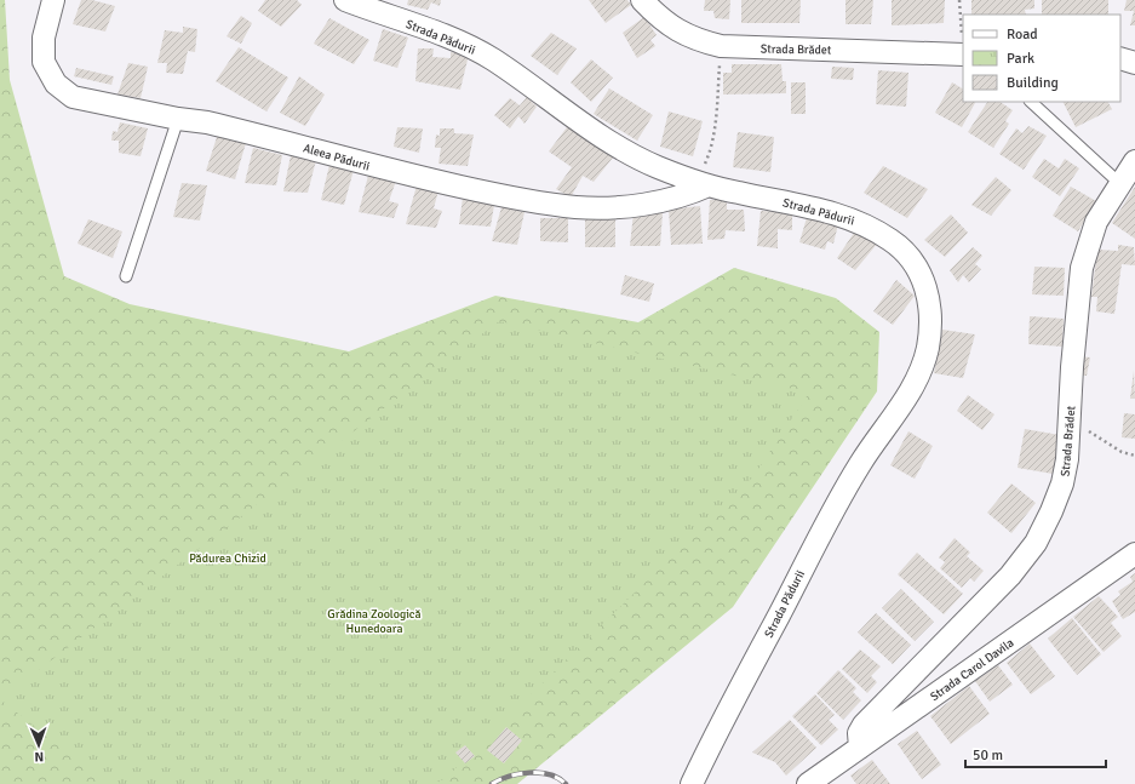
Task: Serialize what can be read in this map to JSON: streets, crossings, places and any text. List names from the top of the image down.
{
  "streets": {
    "street": [
      "Strada Pădurii",
      "Strada Brădet",
      "Aleea Pădurii",
      "Strada Carol Davila"
    ]
  },
  "crossings": [
    ["Strada Pădurii", "Aleea Pădurii"],
    ["Strada Brădet", "Strada Carol Davila"]
  ],
  "parks": ["Pădurea Chizid", "Grădina Zoologică Hunedoara"],
  "legend": ["Road", "Park", "Building"],
  "scale_bar": "50 m",
  "north": "bottom"
}
